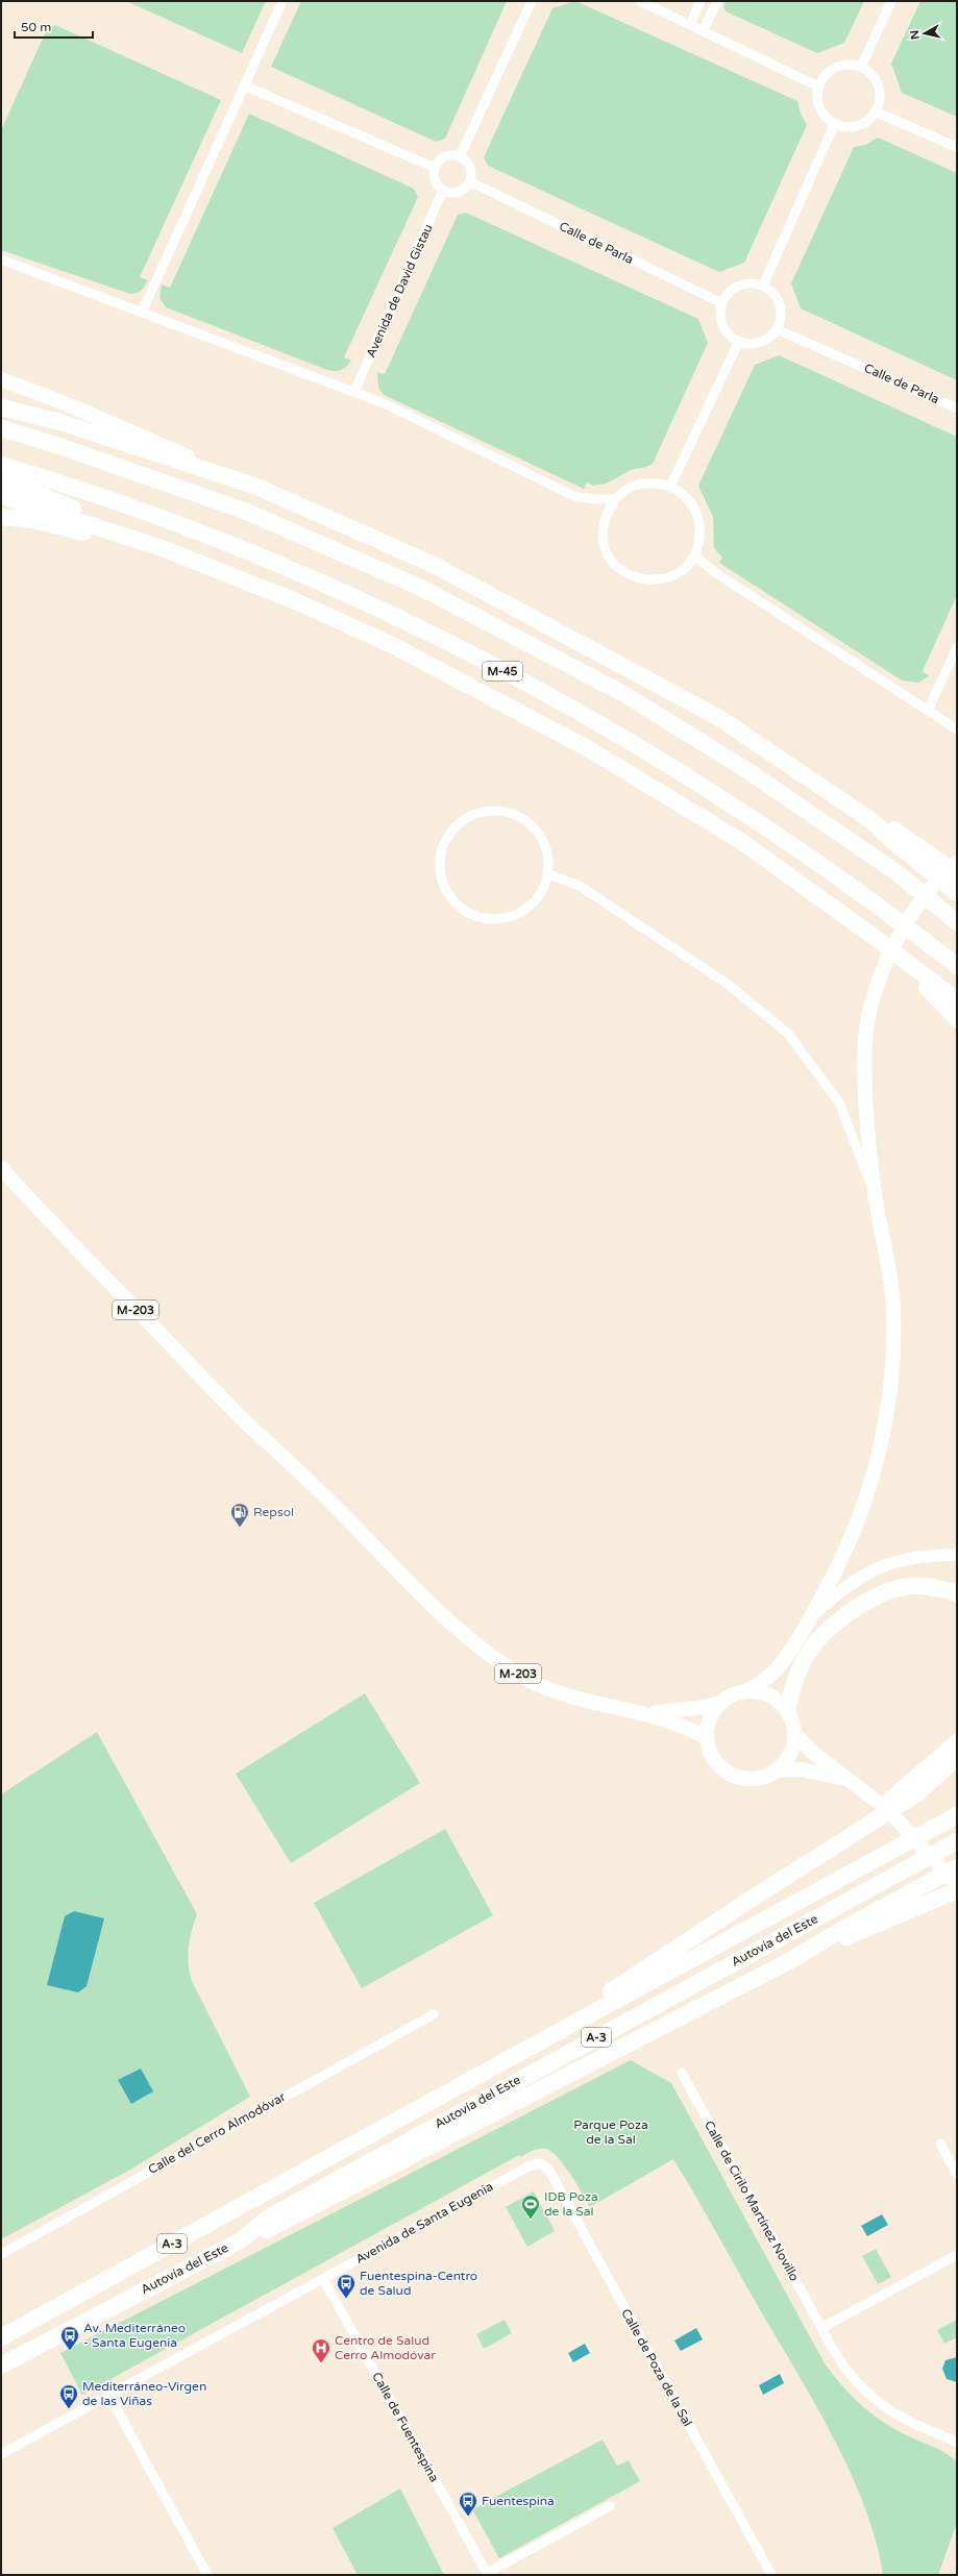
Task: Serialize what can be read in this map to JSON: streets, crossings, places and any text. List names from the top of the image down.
{
  "streets": {
    "highway": ["M-45", "Autovía del Este", "A-3"],
    "main road": ["M-203"],
    "street": [
      "Calle de Parla",
      "Avenida de David Gistau",
      "Calle del Cerro Almodóvar",
      "Calle de Cirilo Martínez Novillo",
      "Avenida de Santa Eugenia",
      "Calle de Poza de la Sal",
      "Calle de Fuentespina"
    ]
  },
  "crossings": [
    ["Calle de Parla", "Avenida de David Gistau"],
    ["Avenida de Santa Eugenia", "Calle de Poza de la Sal"],
    ["Avenida de Santa Eugenia", "Calle de Fuentespina"]
  ],
  "parks": ["Parque Poza de la Sal"],
  "places": {
    "fuel station": ["Repsol"],
    "sports": ["IDB Poza de la Sal"],
    "bus stop": [
      "Fuentespina-Centro de Salud",
      "Av. Mediterráneo - Santa Eugenia",
      "Mediterráneo-Virgen de las Viñas",
      "Fuentespina"
    ],
    "hospital": ["Centro de Salud Cerro Almodóvar"]
  },
  "scale_bar": "50 m",
  "north": "left"
}
